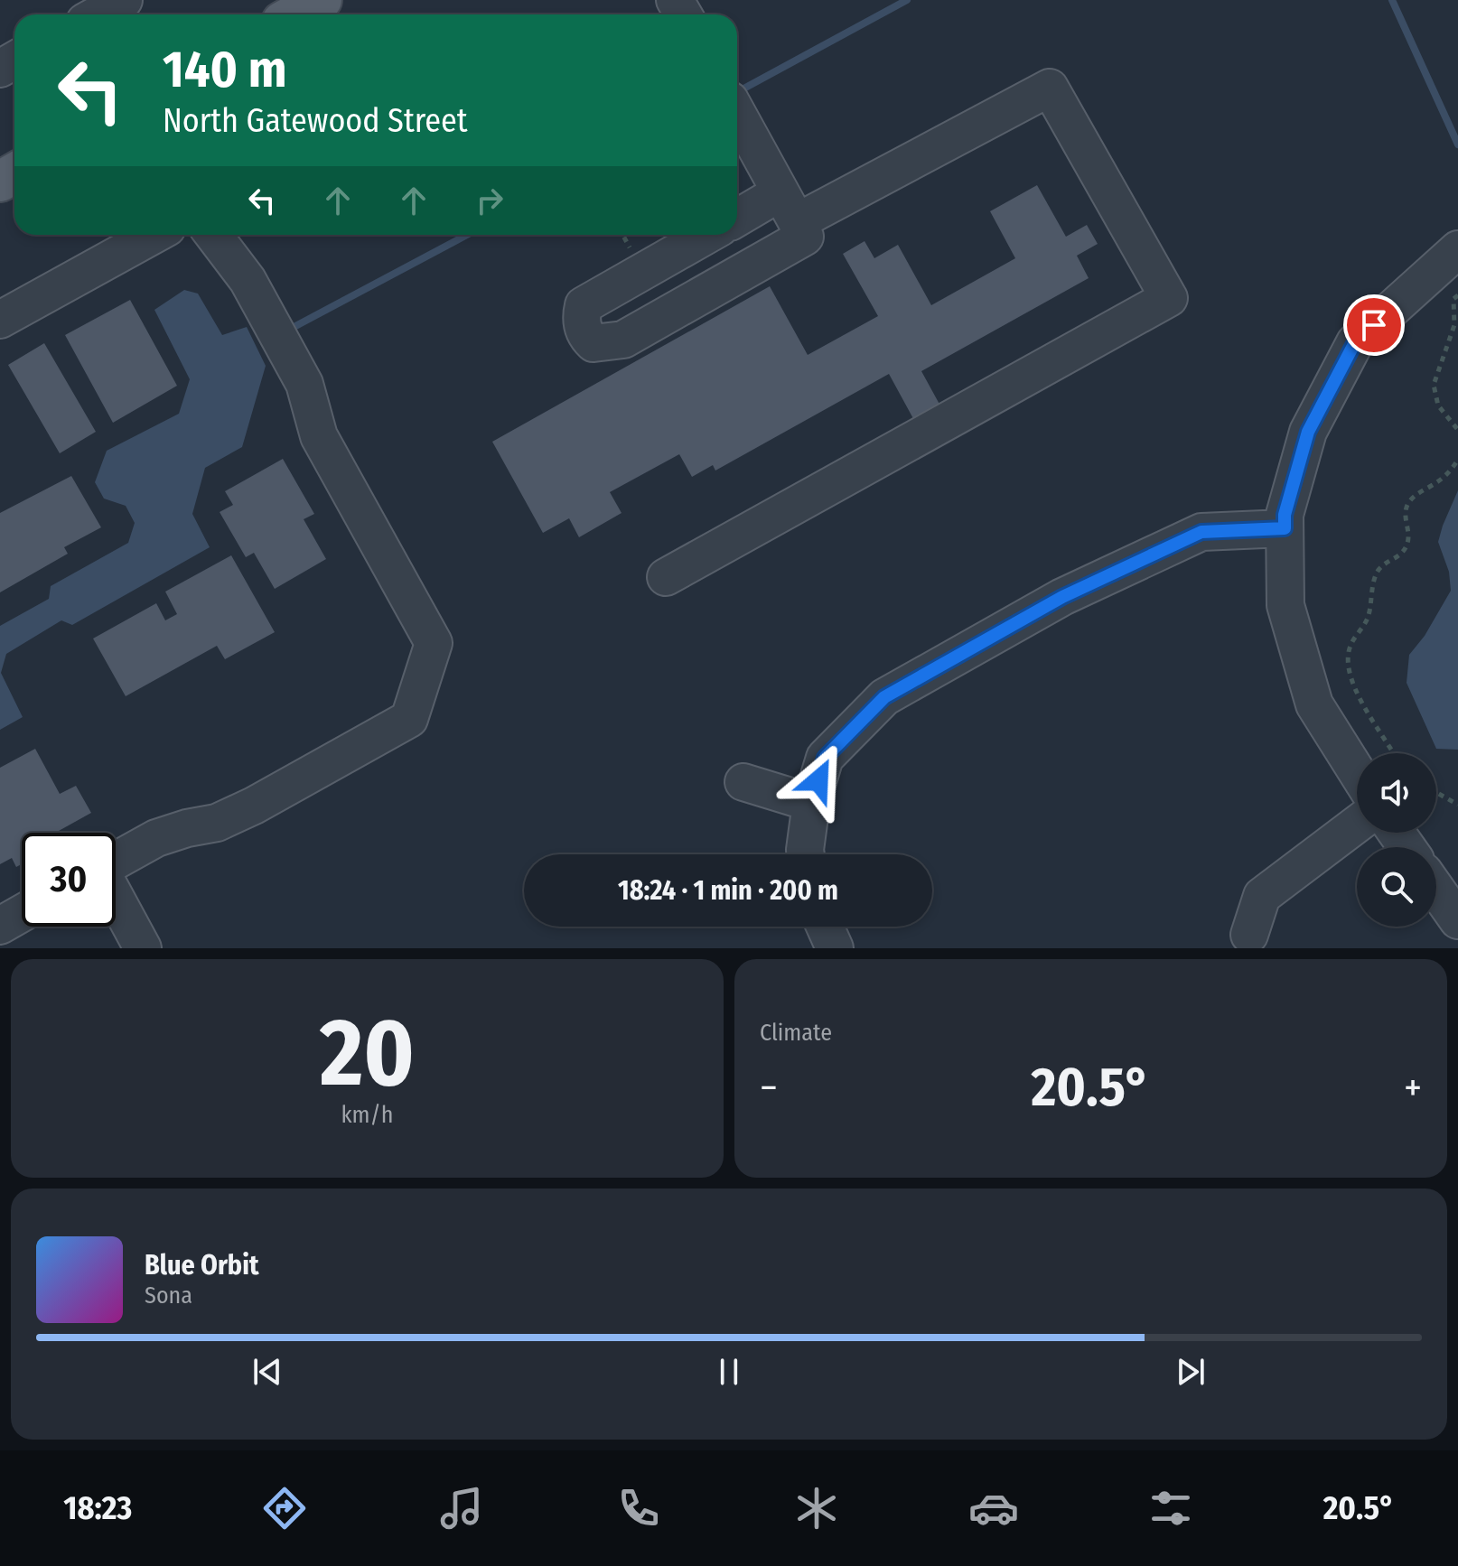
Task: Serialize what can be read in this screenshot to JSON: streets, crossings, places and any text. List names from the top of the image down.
{
  "page": {
    "turn": ["140 m", "North Gatewood Street"],
    "limit": "30",
    "trip": "18:24 · 1 min · 200 m",
    "tile": [
      ["20", "km/h"],
      "Climate"
    ],
    "heat": ["−", "20.5°", "+"],
    "song": ["Blue Orbit", "Sona"],
    "tabs": ["18:23", "20.5°"]
  }
}
